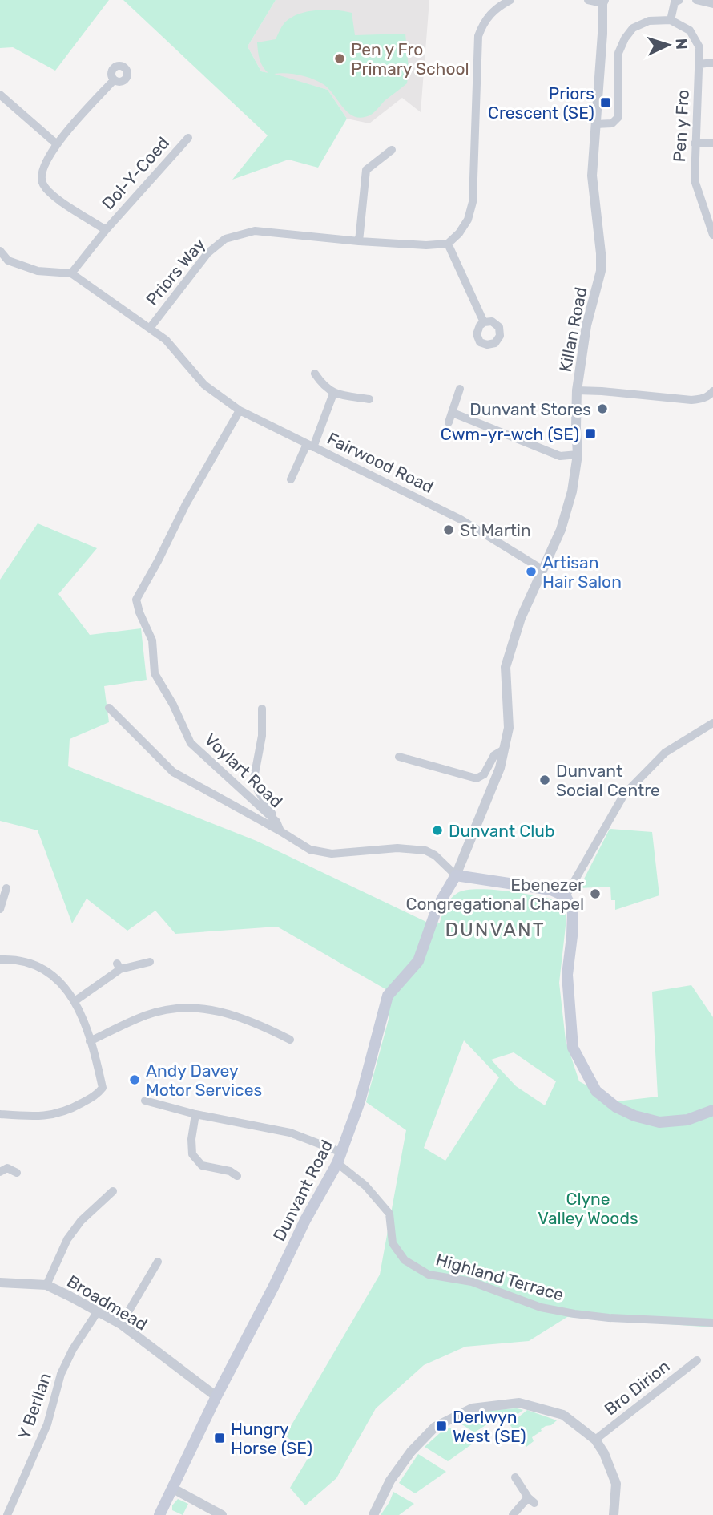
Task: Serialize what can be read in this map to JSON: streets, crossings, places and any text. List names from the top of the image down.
{
  "streets": {
    "main road": ["Dunvant Road"],
    "street": [
      "Pen y Fro",
      "Dol-Y-Coed",
      "Priors Way",
      "Killan Road",
      "Fairwood Road",
      "Voylart Road",
      "Highland Terrace",
      "Broadmead",
      "Bro Dirion",
      "Y Berllan"
    ]
  },
  "crossings": [
    ["Dol-Y-Coed", "Fairwood Road"],
    ["Priors Way", "Fairwood Road"],
    ["Killan Road", "Fairwood Road"],
    ["Killan Road", "Voylart Road"],
    ["Killan Road", "Dunvant Road"],
    ["Fairwood Road", "Voylart Road"],
    ["Voylart Road", "Dunvant Road"],
    ["Dunvant Road", "Highland Terrace"],
    ["Dunvant Road", "Broadmead"],
    ["Broadmead", "Y Berllan"]
  ],
  "districts": ["DUNVANT"],
  "parks": ["Clyne Valley Woods"],
  "places": {
    "other": [
      "Pen y Fro Primary School",
      "Dunvant Stores",
      "St Martin",
      "Artisan Hair Salon",
      "Dunvant Social Centre",
      "Dunvant Club",
      "Ebenezer Congregational Chapel",
      "Andy Davey Motor Services"
    ],
    "transit": [
      "Priors Crescent (SE)",
      "Cwm-yr-wch (SE)",
      "Derlwyn West (SE)",
      "Hungry Horse (SE)"
    ]
  },
  "north": "right"
}
